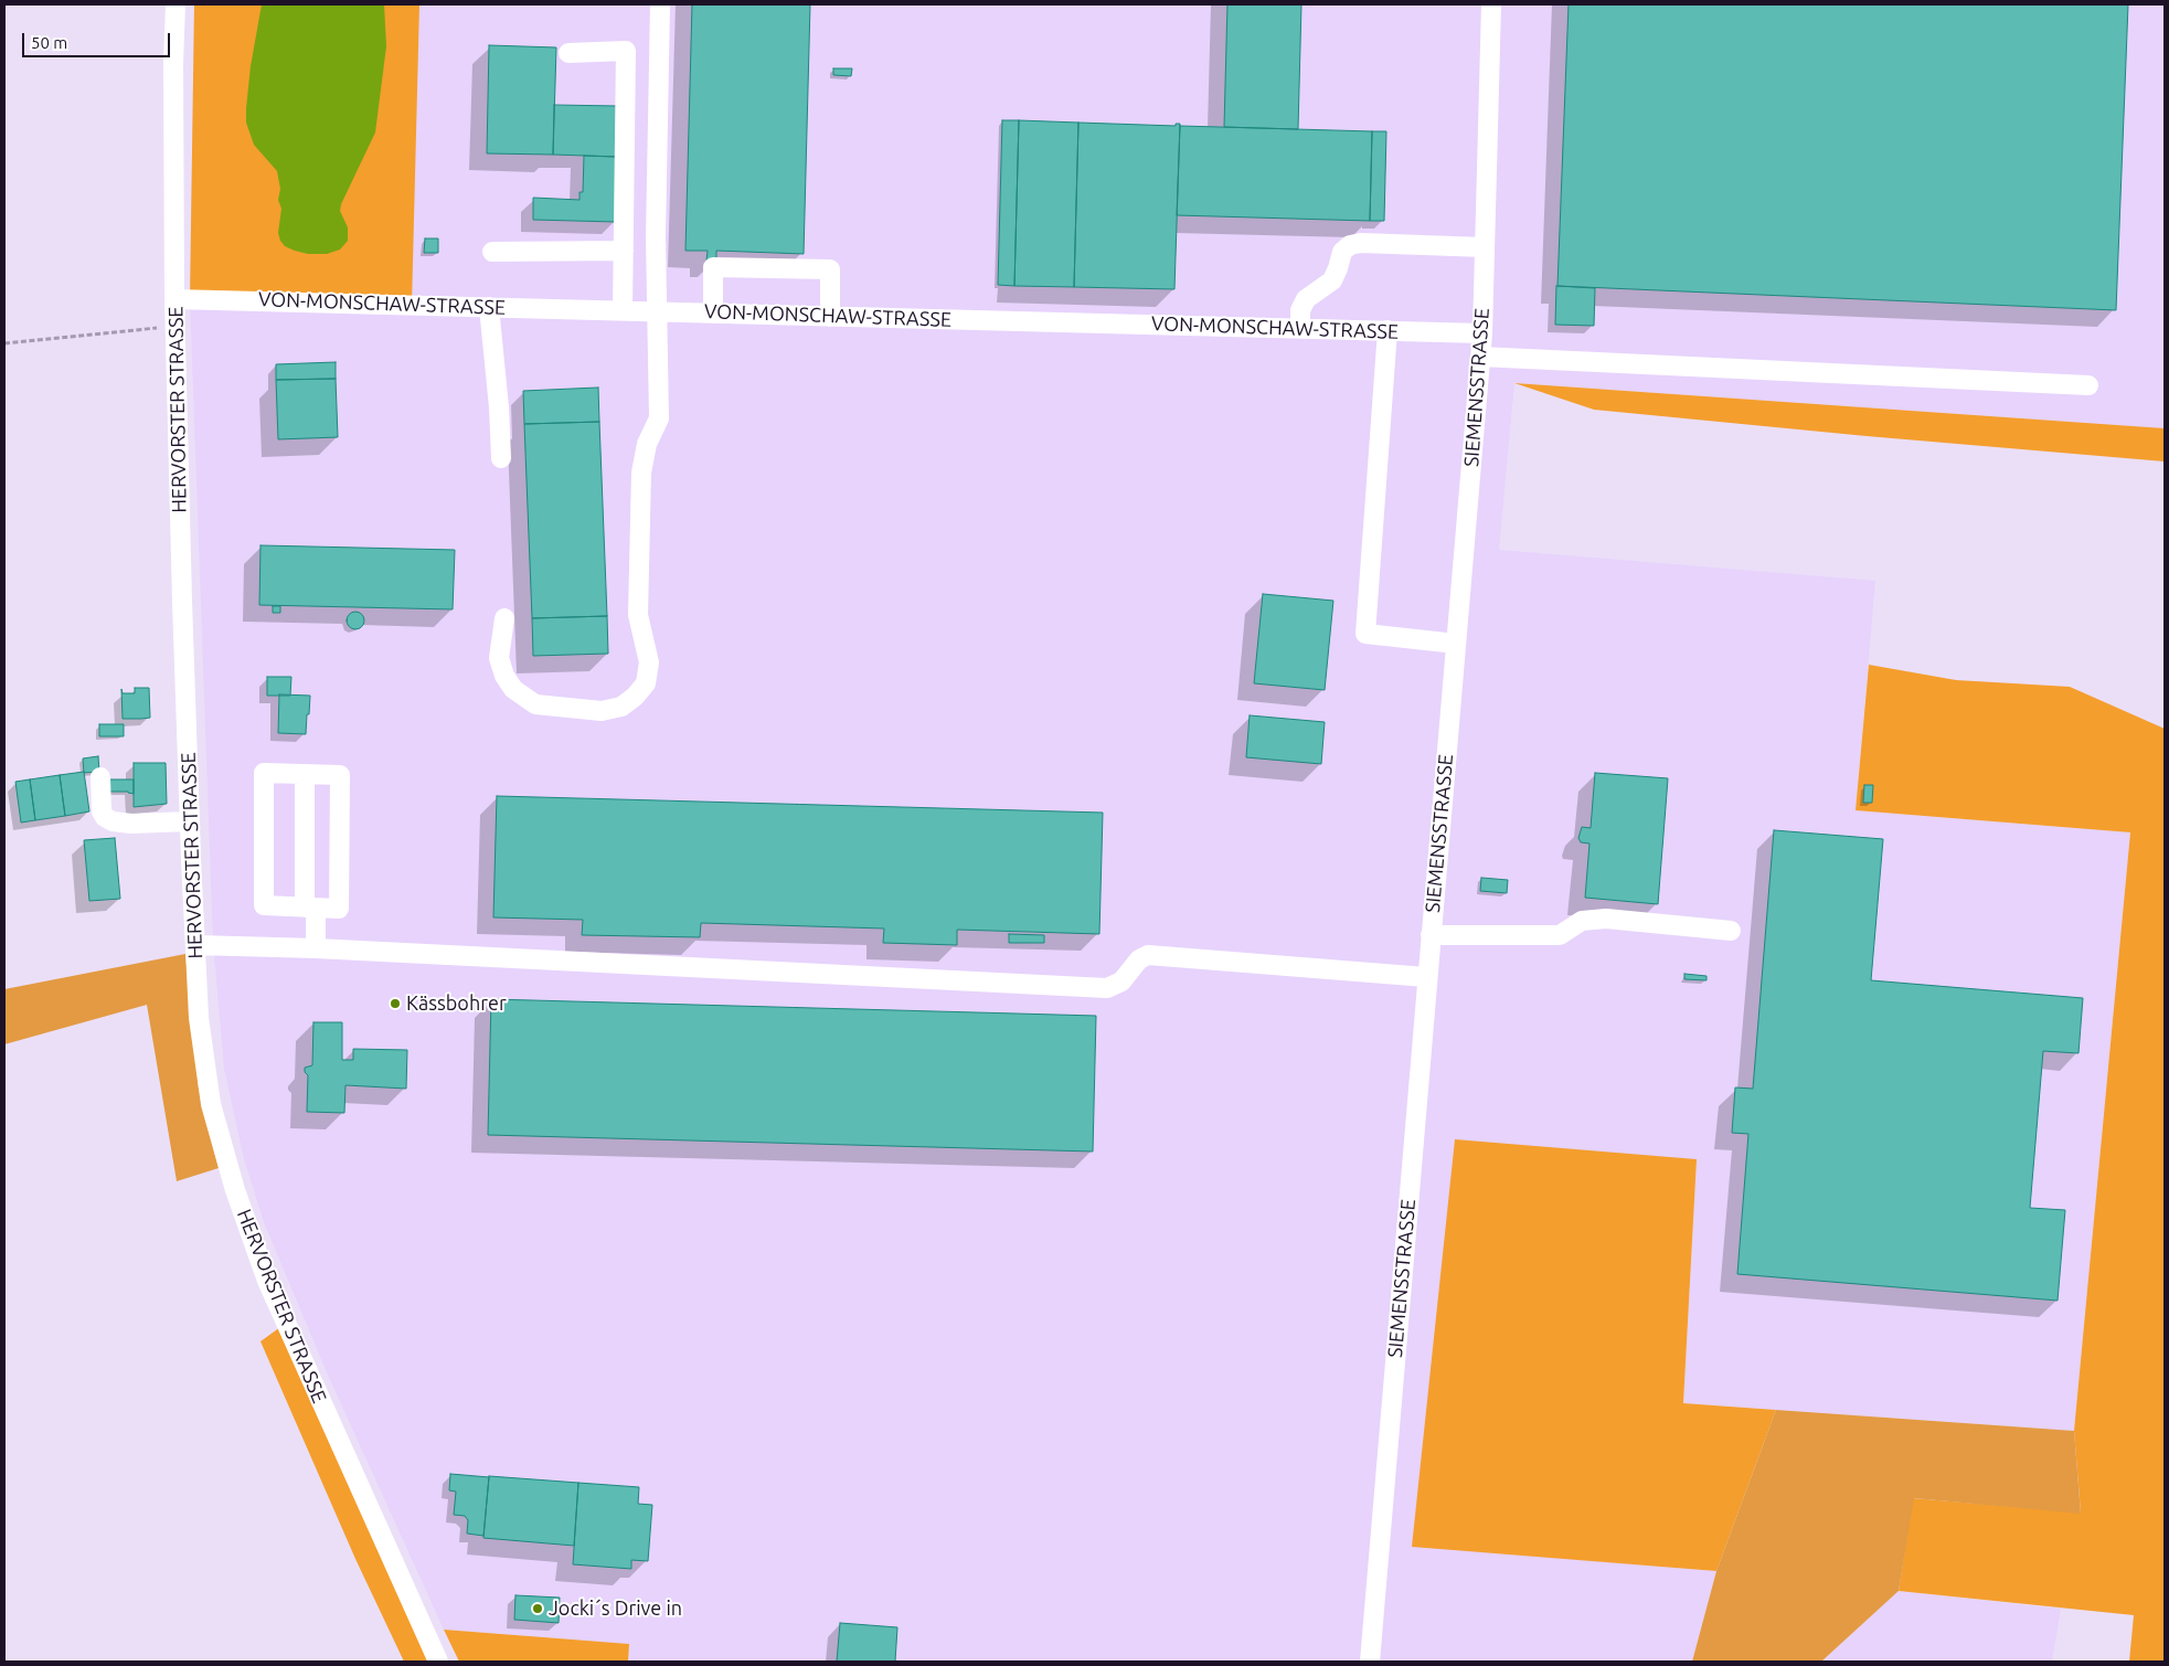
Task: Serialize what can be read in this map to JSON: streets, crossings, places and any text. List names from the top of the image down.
{
  "streets": {
    "street": ["VON-MONSCHAW-STRASSE", "SIEMENSSTRASSE", "HERVORSTER STRASSE"]
  },
  "crossings": [
    ["VON-MONSCHAW-STRASSE", "SIEMENSSTRASSE"],
    ["VON-MONSCHAW-STRASSE", "HERVORSTER STRASSE"]
  ],
  "places": ["Kässbohrer", "Jocki´s Drive in"],
  "scale_bar": "50 m"
}
